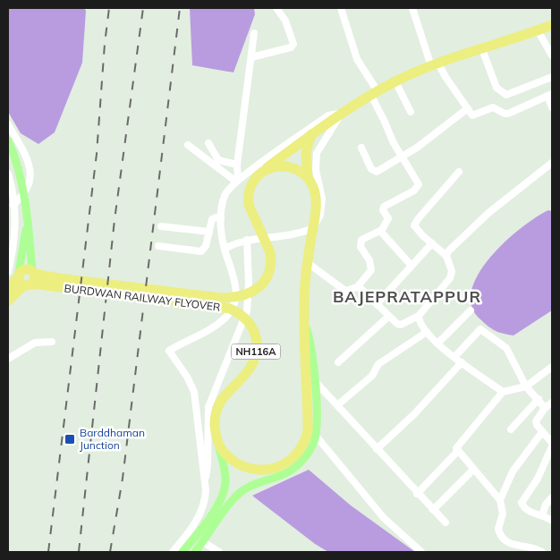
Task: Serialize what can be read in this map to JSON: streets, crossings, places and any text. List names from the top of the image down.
{
  "streets": {
    "highway": ["BURDWAN RAILWAY FLYOVER", "NH116A"]
  },
  "districts": ["BAJEPRATAPPUR"],
  "places": {
    "transit": ["Barddhaman Junction"]
  }
}
